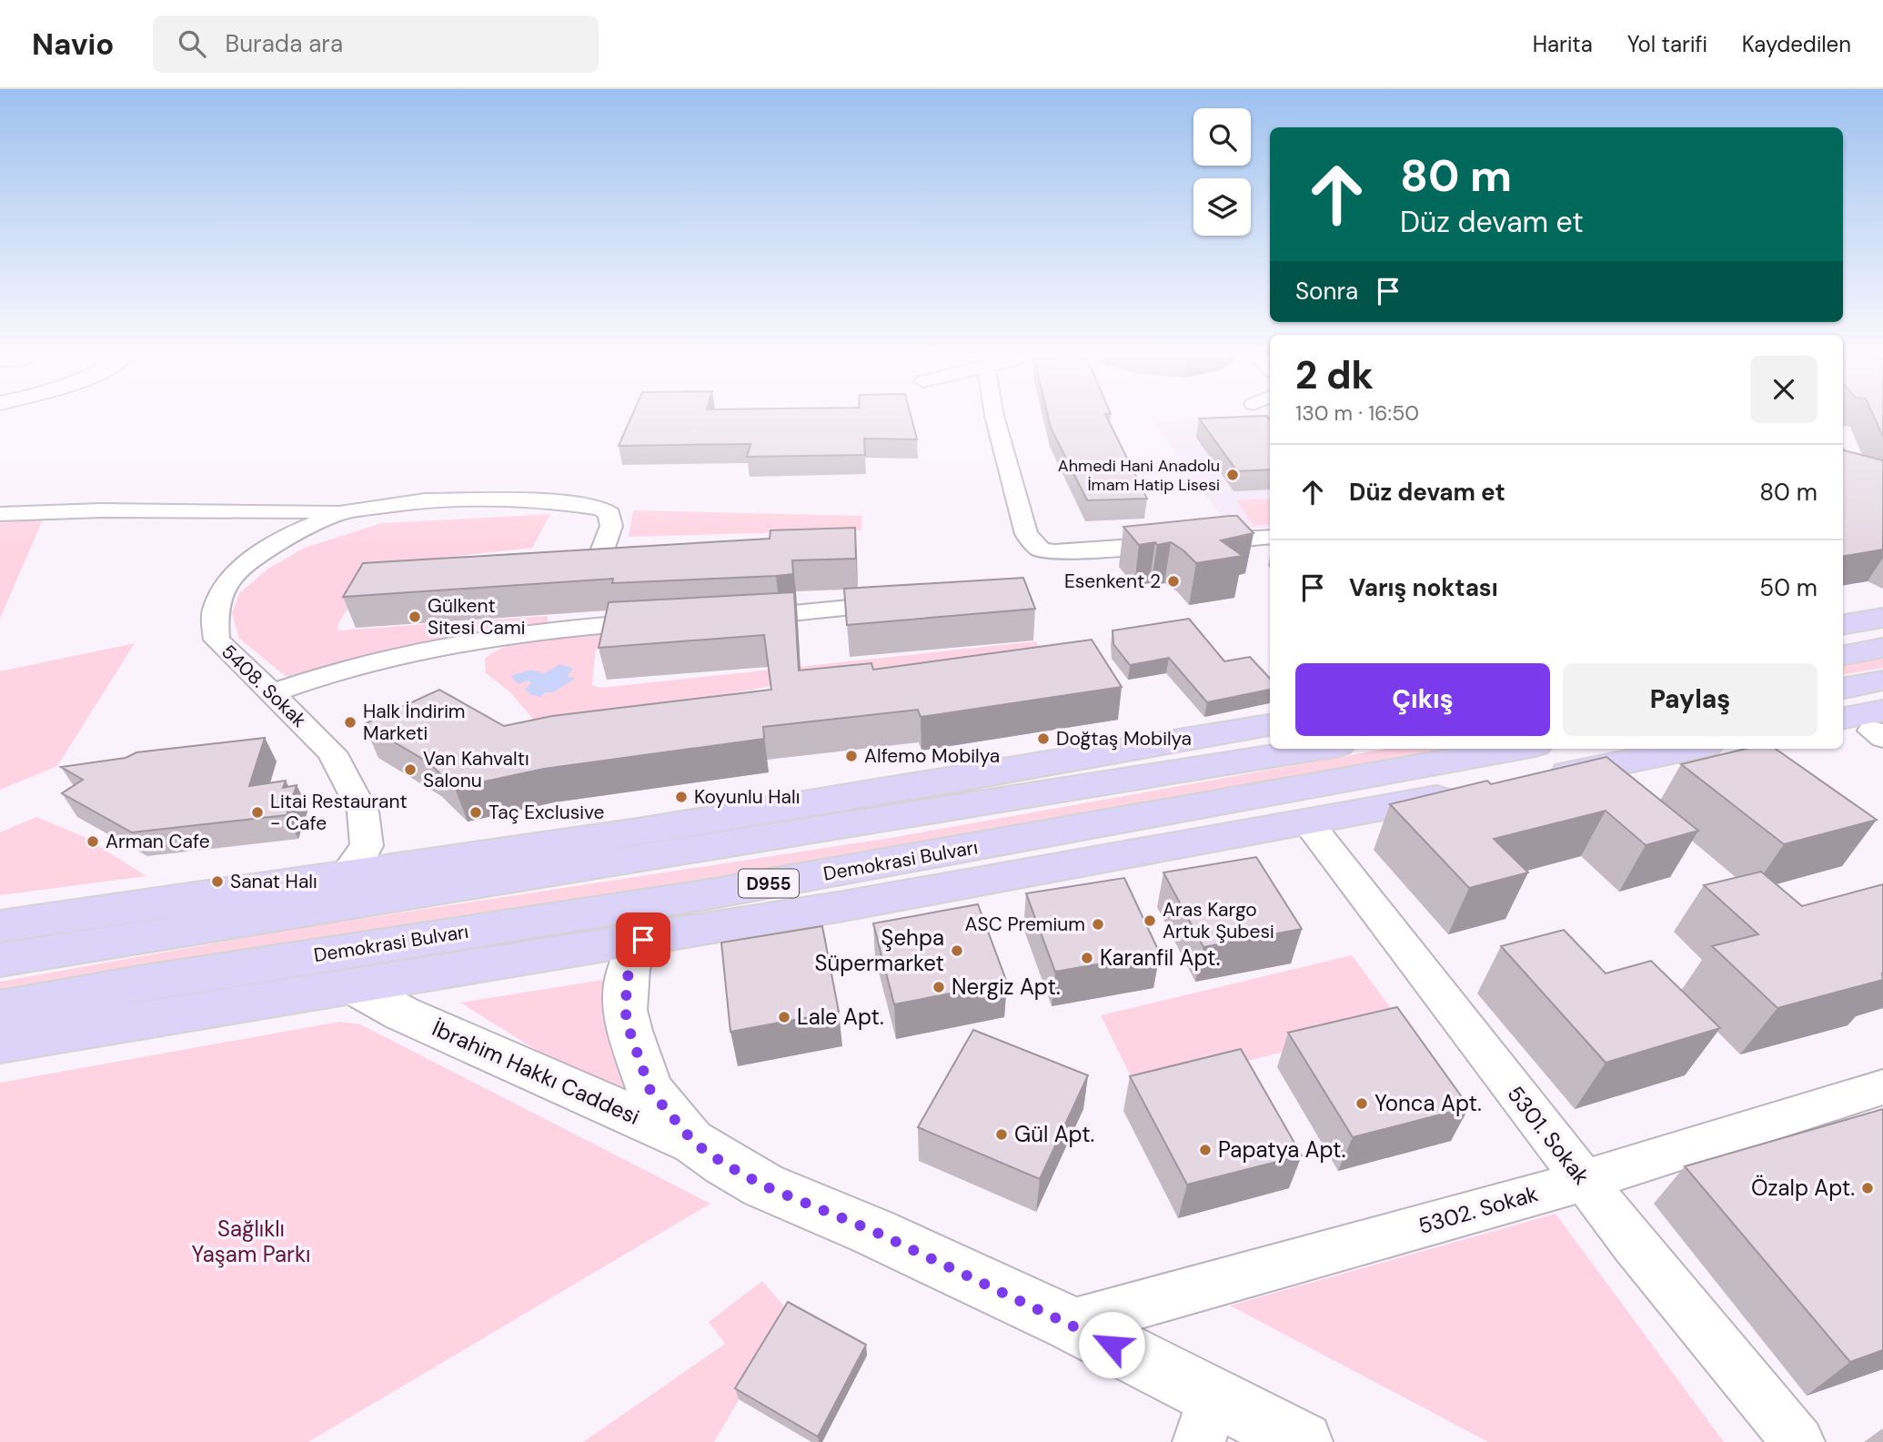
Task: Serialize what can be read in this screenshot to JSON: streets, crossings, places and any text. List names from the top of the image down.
{
  "streets": {
    "highway": ["Demokrasi Bulvarı", "D955"],
    "street": [
      "5408. Sokak",
      "İbrahim Hakkı Caddesi",
      "5301. Sokak",
      "5302. Sokak"
    ]
  },
  "crossings": [
    ["İbrahim Hakkı Caddesi", "5302. Sokak"],
    ["5301. Sokak", "5302. Sokak"]
  ],
  "parks": ["Sağlıklı Yaşam Parkı"],
  "places": [
    "Ahmedi Hani Anadolu İmam Hatip Lisesi",
    "Esenkent 2",
    "Gülkent Sitesi Cami",
    "Halk İndirim Marketi",
    "Doğtaş Mobilya",
    "Alfemo Mobilya",
    "Van Kahvaltı Salonu",
    "Koyunlu Halı",
    "Litai Restaurant - Cafe",
    "Taç Exclusive",
    "Arman Cafe",
    "Sanat Halı",
    "Aras Kargo Artuk Şubesi",
    "ASC Premium",
    "Şehpa Süpermarket",
    "Karanfil Apt.",
    "Nergiz Apt.",
    "Lale Apt.",
    "Yonca Apt.",
    "Gül Apt.",
    "Papatya Apt.",
    "Özalp Apt."
  ],
  "page": {
    "header": "Navio",
    "search": "Burada ara",
    "nav": ["Harita", "Yol tarifi", "Kaydedilen"],
    "turn": ["80 m", "Düz devam et"],
    "then": "Sonra",
    "heading": ["2 dk", "130 m · 16:50"],
    "list": [
      {
        "name": "Düz devam et",
        "value": "80 m"
      },
      {
        "name": "Varış noktası",
        "value": "50 m"
      }
    ],
    "buttons": ["Çıkış", "Paylaş"]
  }
}
